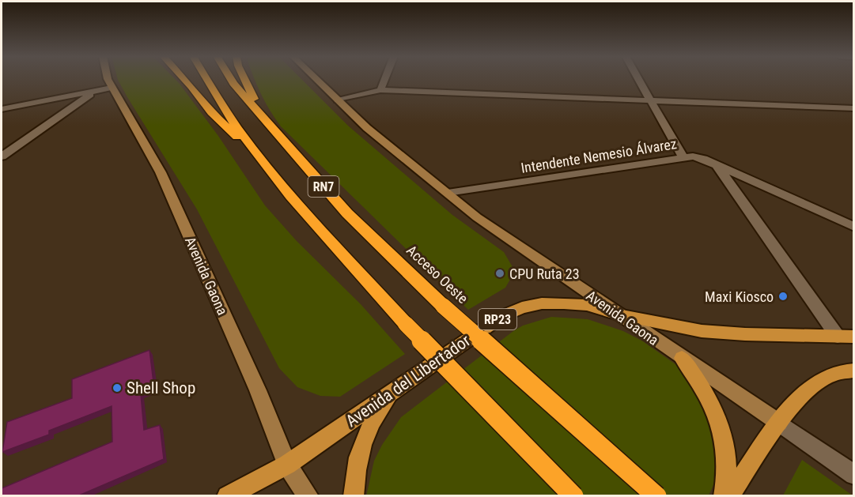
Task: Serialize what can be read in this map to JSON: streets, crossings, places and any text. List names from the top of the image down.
{
  "streets": {
    "highway": ["RN7", "Acceso Oeste"],
    "main road": ["Avenida Gaona", "RP23", "Avenida del Libertador"],
    "street": ["Intendente Nemesio Álvarez"]
  },
  "crossings": [
    ["Intendente Nemesio Álvarez", "Avenida Gaona"],
    ["Avenida Gaona", "Avenida del Libertador"]
  ],
  "places": ["CPU Ruta 23", "Maxi Kiosco", "Shell Shop"]
}
